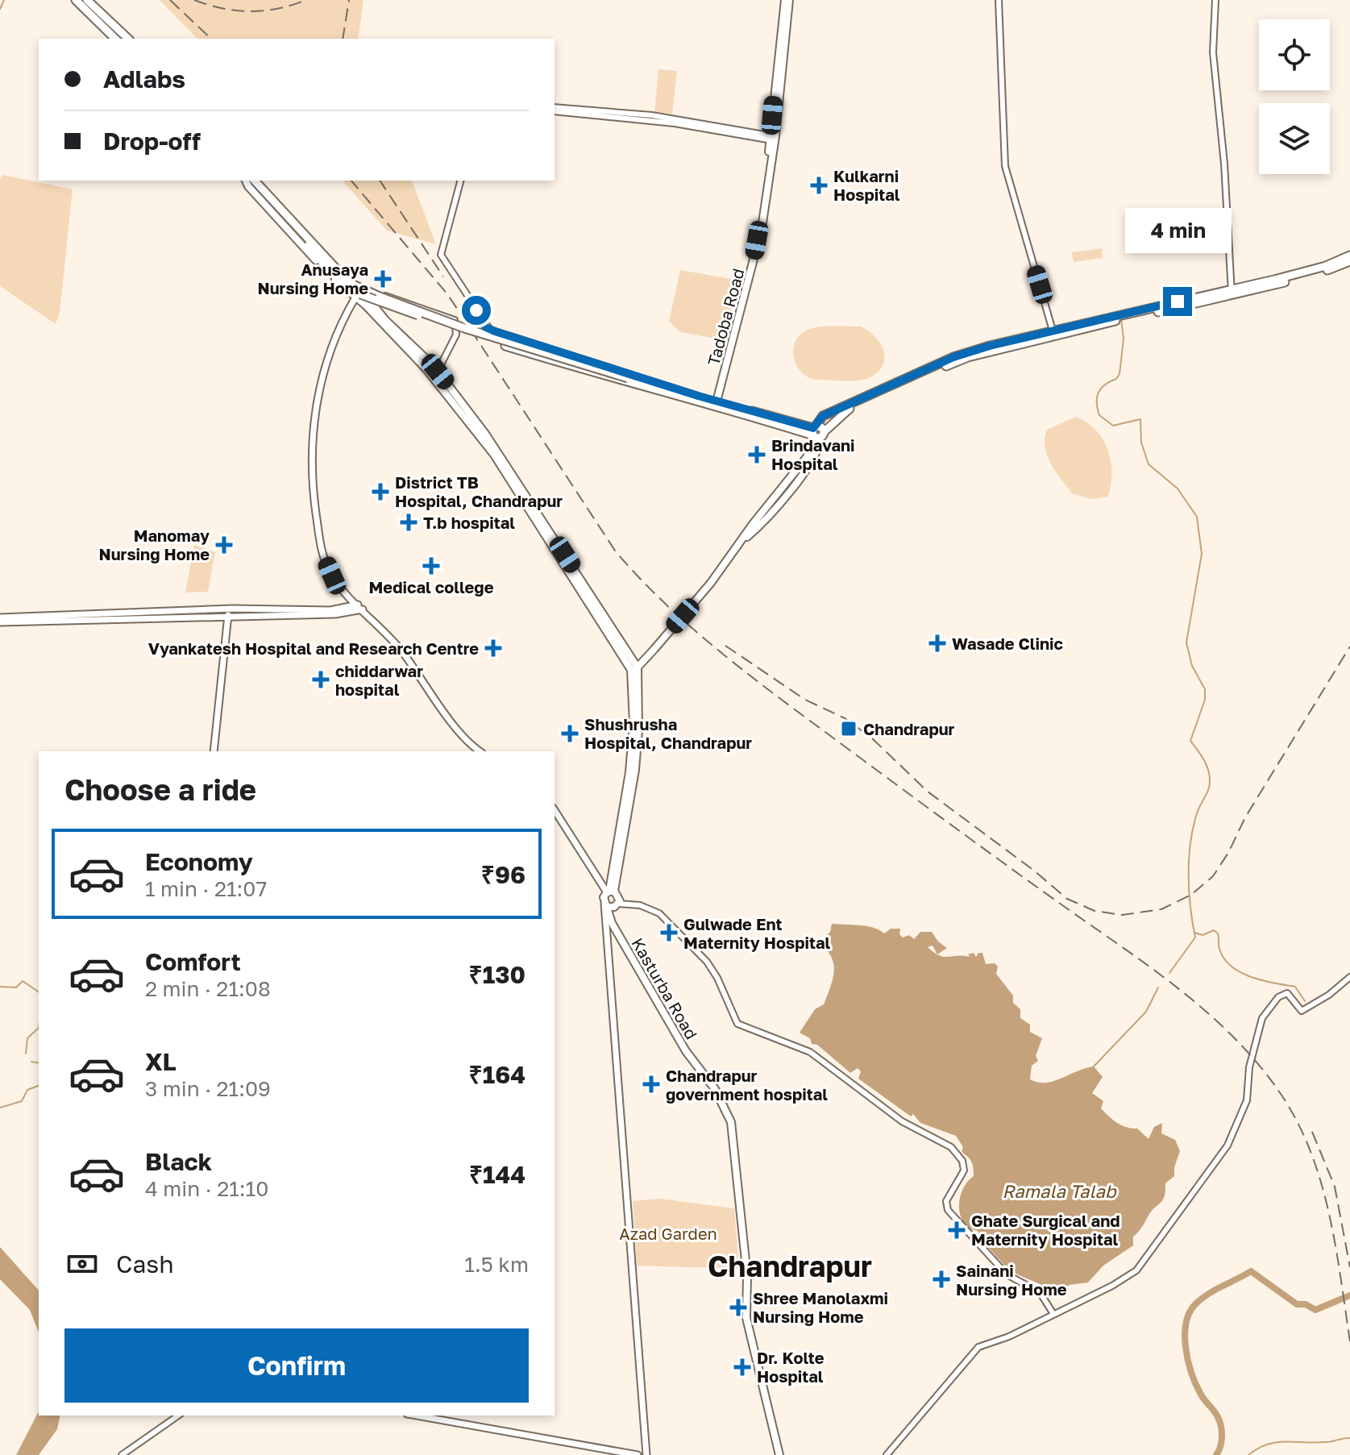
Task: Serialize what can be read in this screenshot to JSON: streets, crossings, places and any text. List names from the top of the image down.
{
  "streets": {
    "main road": ["Tadoba Road", "Kasturba Road"]
  },
  "districts": ["Chandrapur"],
  "water": ["Ramala Talab"],
  "parks": ["Azad Garden"],
  "places": {
    "health": [
      "Kulkarni Hospital",
      "Anusaya Nursing Home",
      "Brindavani Hospital",
      "District TB Hospital, Chandrapur",
      "T.b hospital",
      "Manomay Nursing Home",
      "Medical college",
      "Wasade Clinic",
      "Vyankatesh Hospital and Research Centre",
      "chiddarwar hospital",
      "Shushrusha Hospital, Chandrapur",
      "Gulwade Ent Maternity Hospital",
      "Chandrapur government hospital",
      "Ghate Surgical and Maternity Hospital",
      "Sainani Nursing Home",
      "Shree Manolaxmi Nursing Home",
      "Dr. Kolte Hospital"
    ],
    "transit": ["Chandrapur"]
  },
  "page": {
    "banner": ["Adlabs", "Drop-off"],
    "bubble": "4 min",
    "heading": "Choose a ride",
    "list": [
      {
        "name": "Economy",
        "note": "1 min · 21:07",
        "value": "₹96"
      },
      {
        "name": "Comfort",
        "note": "2 min · 21:08",
        "value": "₹130"
      },
      {
        "name": "XL",
        "note": "3 min · 21:09",
        "value": "₹164"
      },
      {
        "name": "Black",
        "note": "4 min · 21:10",
        "value": "₹144"
      }
    ],
    "pay": ["Cash", "1.5 km"],
    "buttons": "Confirm"
  }
}
